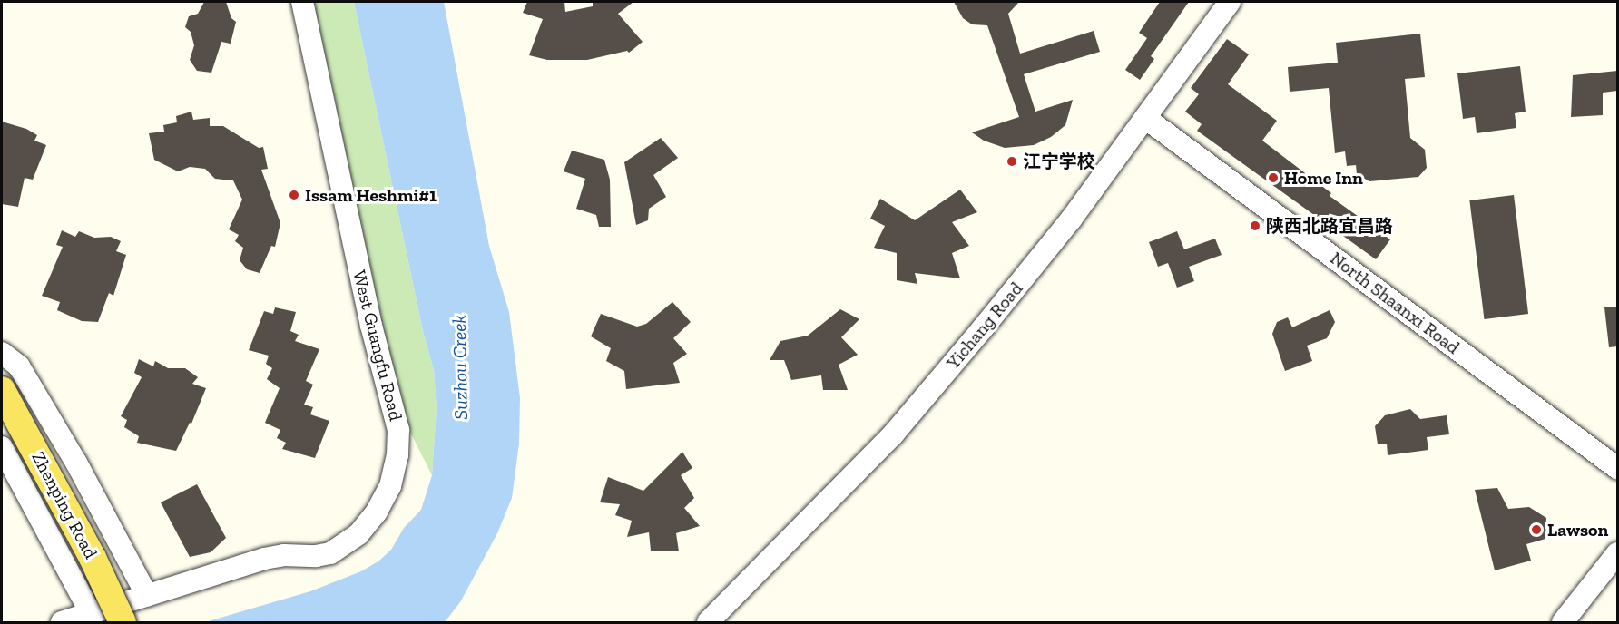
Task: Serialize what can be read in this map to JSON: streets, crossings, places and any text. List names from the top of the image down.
{
  "streets": {
    "main road": ["Zhenping Road"],
    "street": ["North Shaanxi Road", "Yichang Road", "West Guangfu Road"]
  },
  "crossings": [
    ["North Shaanxi Road", "Yichang Road"]
  ],
  "water": ["Suzhou Creek"],
  "places": [
    "江宁学校",
    "Home Inn",
    "Issam Heshmi#1",
    "陕西北路宜昌路",
    "Lawson"
  ]
}
